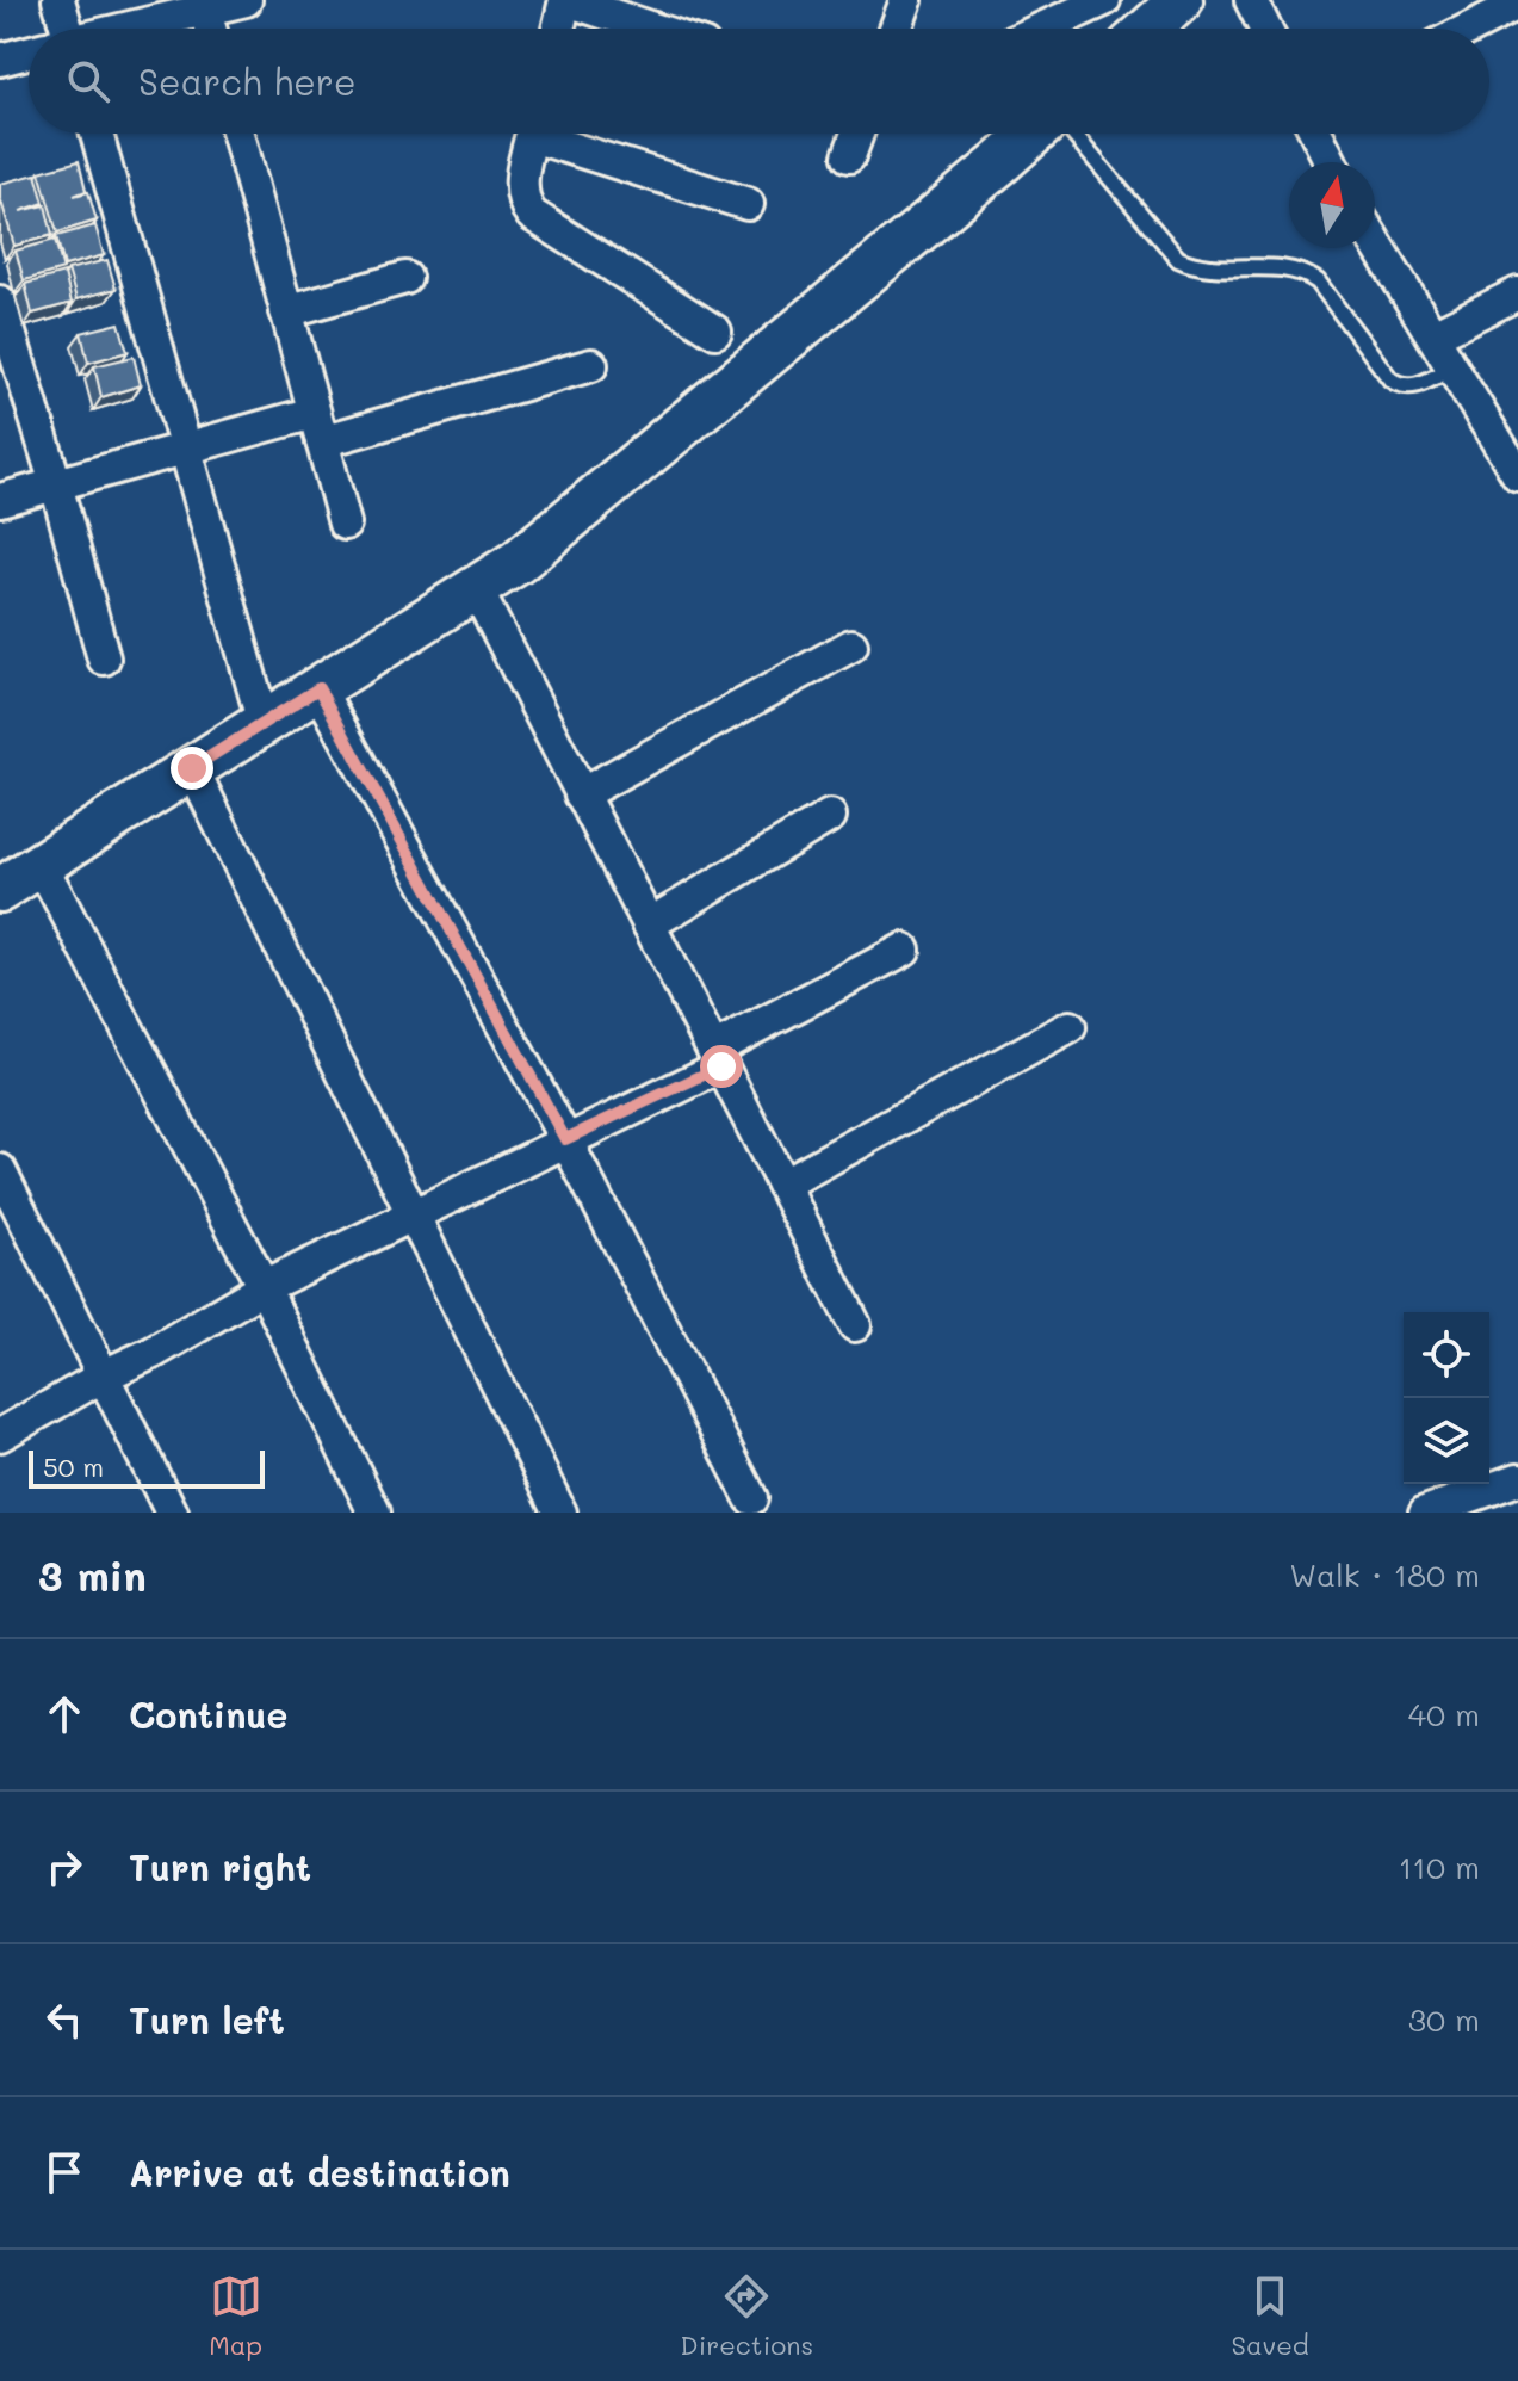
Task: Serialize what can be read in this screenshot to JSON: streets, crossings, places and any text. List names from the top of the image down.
{
  "scale_bar": "50 m",
  "north": "top",
  "page": {
    "search": "Search here",
    "scale": "50 m",
    "heading": ["3 min", "Walk · 180 m"],
    "list": [
      ["Continue", "40 m"],
      ["Turn right", "110 m"],
      ["Turn left", "30 m"],
      "Arrive at destination"
    ],
    "nav": ["Map", "Directions", "Saved"]
  }
}
